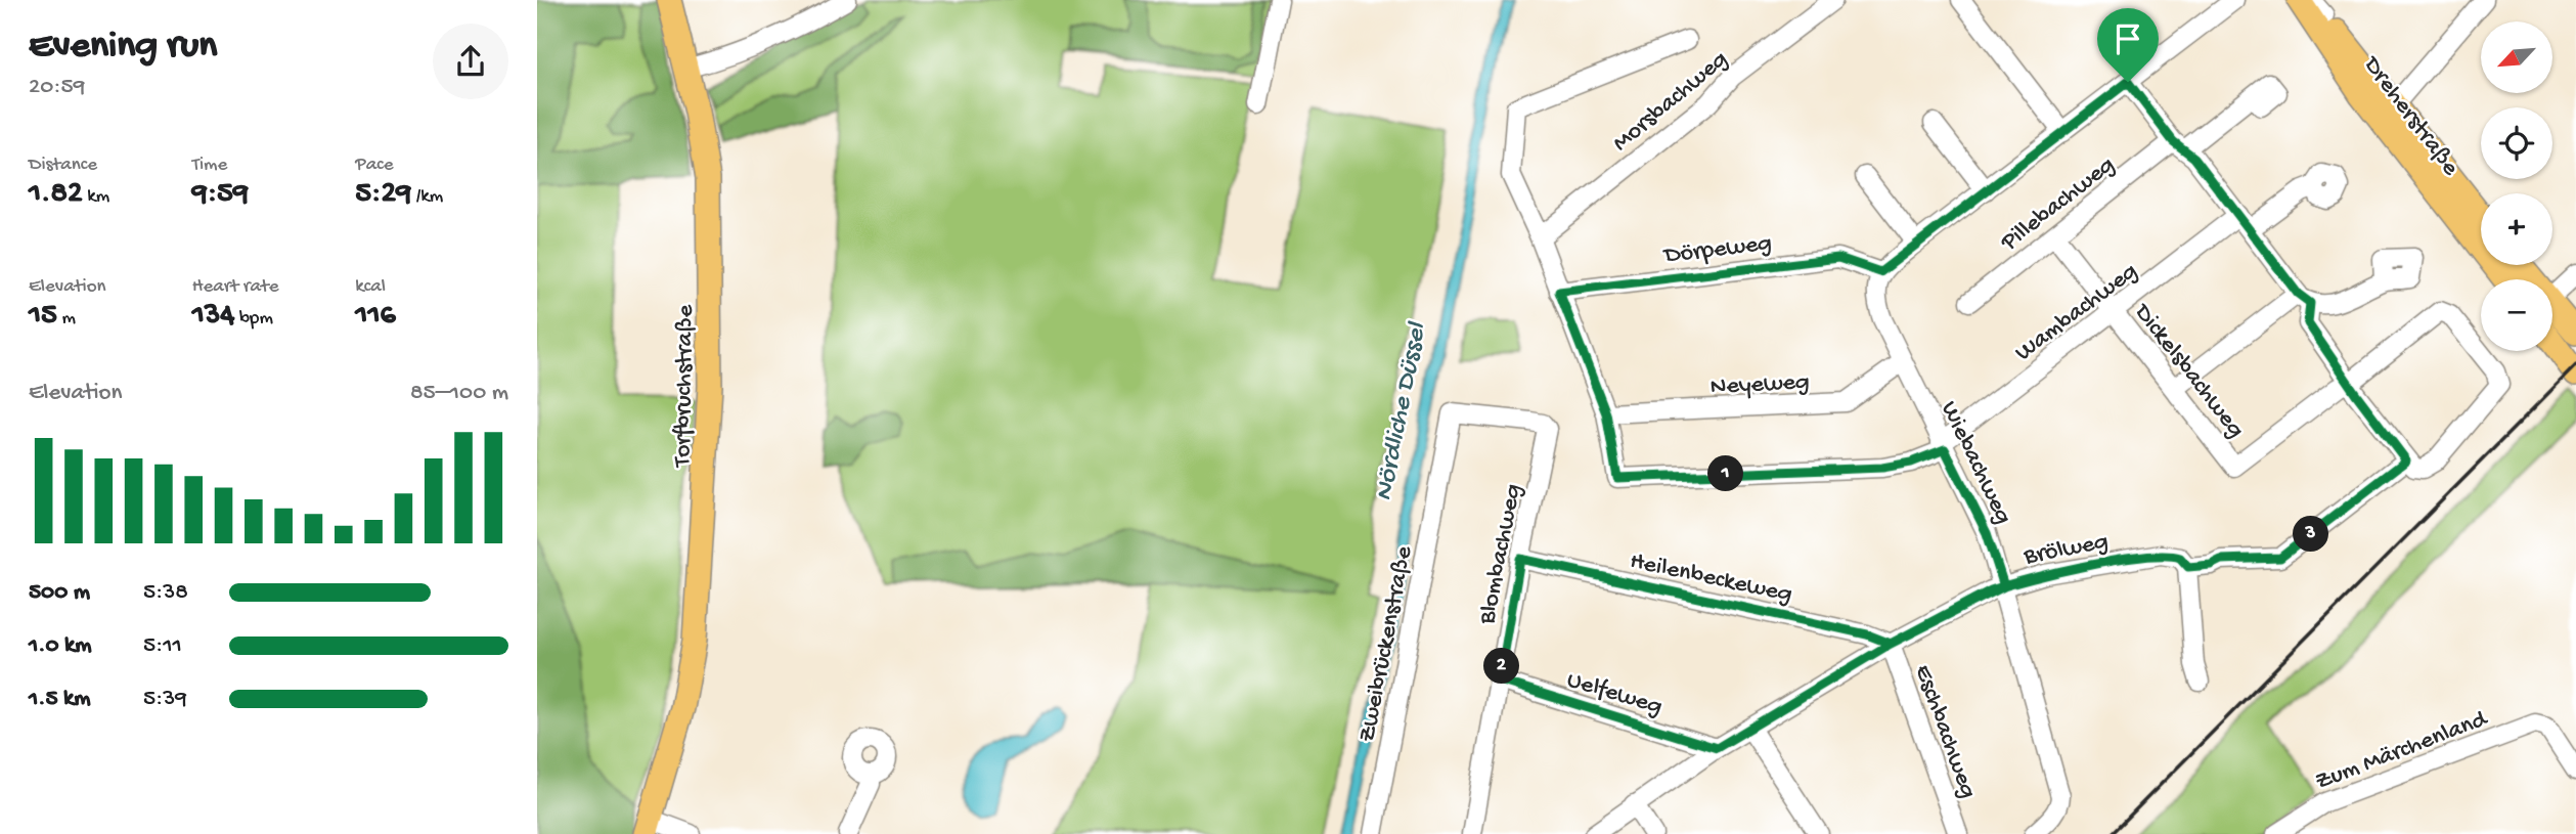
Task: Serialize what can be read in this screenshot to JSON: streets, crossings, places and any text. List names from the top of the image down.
{
  "streets": {
    "main road": ["Dreherstraße", "Torfbruchstraße"],
    "street": [
      "Morsbachweg",
      "Pillebachweg",
      "Dörpeweg",
      "Wambachweg",
      "Dickelsbachweg",
      "Neyeweg",
      "Wiebachweg",
      "Brölweg",
      "Blombachweg",
      "Heilenbeckeweg",
      "Zweibrückenstraße",
      "Uelfeweg",
      "Eschbachweg",
      "Zum Märchenland"
    ]
  },
  "crossings": [
    ["Pillebachweg", "Dickelsbachweg"],
    ["Dörpeweg", "Wiebachweg"],
    ["Wambachweg", "Dickelsbachweg"],
    ["Wambachweg", "Neyeweg"],
    ["Wambachweg", "Wiebachweg"],
    ["Neyeweg", "Wiebachweg"],
    ["Wiebachweg", "Brölweg"],
    ["Brölweg", "Heilenbeckeweg"],
    ["Brölweg", "Uelfeweg"],
    ["Brölweg", "Eschbachweg"],
    ["Blombachweg", "Heilenbeckeweg"],
    ["Blombachweg", "Zweibrückenstraße"],
    ["Blombachweg", "Uelfeweg"],
    ["Heilenbeckeweg", "Eschbachweg"]
  ],
  "water": ["Nördliche Düssel"],
  "north": "bottom left",
  "page": {
    "heading": ["Evening run", "20:59"],
    "map_buttons": ["+", "−"],
    "stats": [
      ["Distance", "1.82 km"],
      ["Time", "9:59"],
      ["Pace", "5:29 /km"],
      ["Elevation", "15 m"],
      ["Heart rate", "134 bpm"],
      ["kcal", "116"]
    ],
    "chart": ["Elevation", "85–100 m"],
    "pins": ["1", "3", "2"],
    "list": [
      {
        "name": "500 m",
        "note": "5:38"
      },
      {
        "name": "1.0 km",
        "note": "5:11"
      },
      {
        "name": "1.5 km",
        "note": "5:39"
      }
    ]
  }
}
